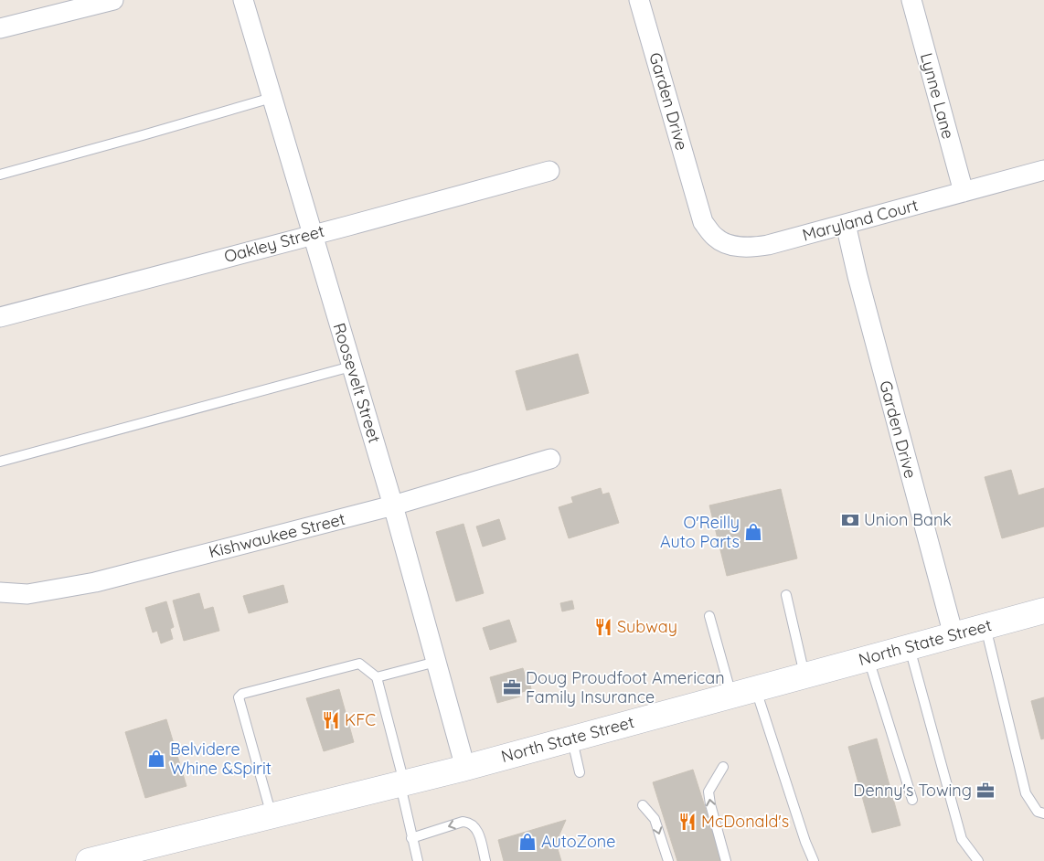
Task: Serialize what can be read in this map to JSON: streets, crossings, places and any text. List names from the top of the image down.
{
  "streets": {
    "main road": ["North State Street"],
    "street": [
      "Lynne Lane",
      "Garden Drive",
      "Maryland Court",
      "Oakley Street",
      "Roosevelt Street",
      "Kishwaukee Street"
    ]
  },
  "crossings": [
    ["Lynne Lane", "Maryland Court"],
    ["Garden Drive", "Maryland Court"],
    ["Garden Drive", "North State Street"],
    ["Oakley Street", "Roosevelt Street"],
    ["Roosevelt Street", "Kishwaukee Street"],
    ["Roosevelt Street", "North State Street"]
  ],
  "places": {
    "bank": ["Union Bank"],
    "shop": ["O'Reilly Auto Parts", "Belvidere Whine &Spirit", "AutoZone"],
    "restaurant": ["Subway", "KFC", "McDonald's"],
    "office": ["Doug Proudfoot American Family Insurance", "Denny's Towing"]
  }
}
